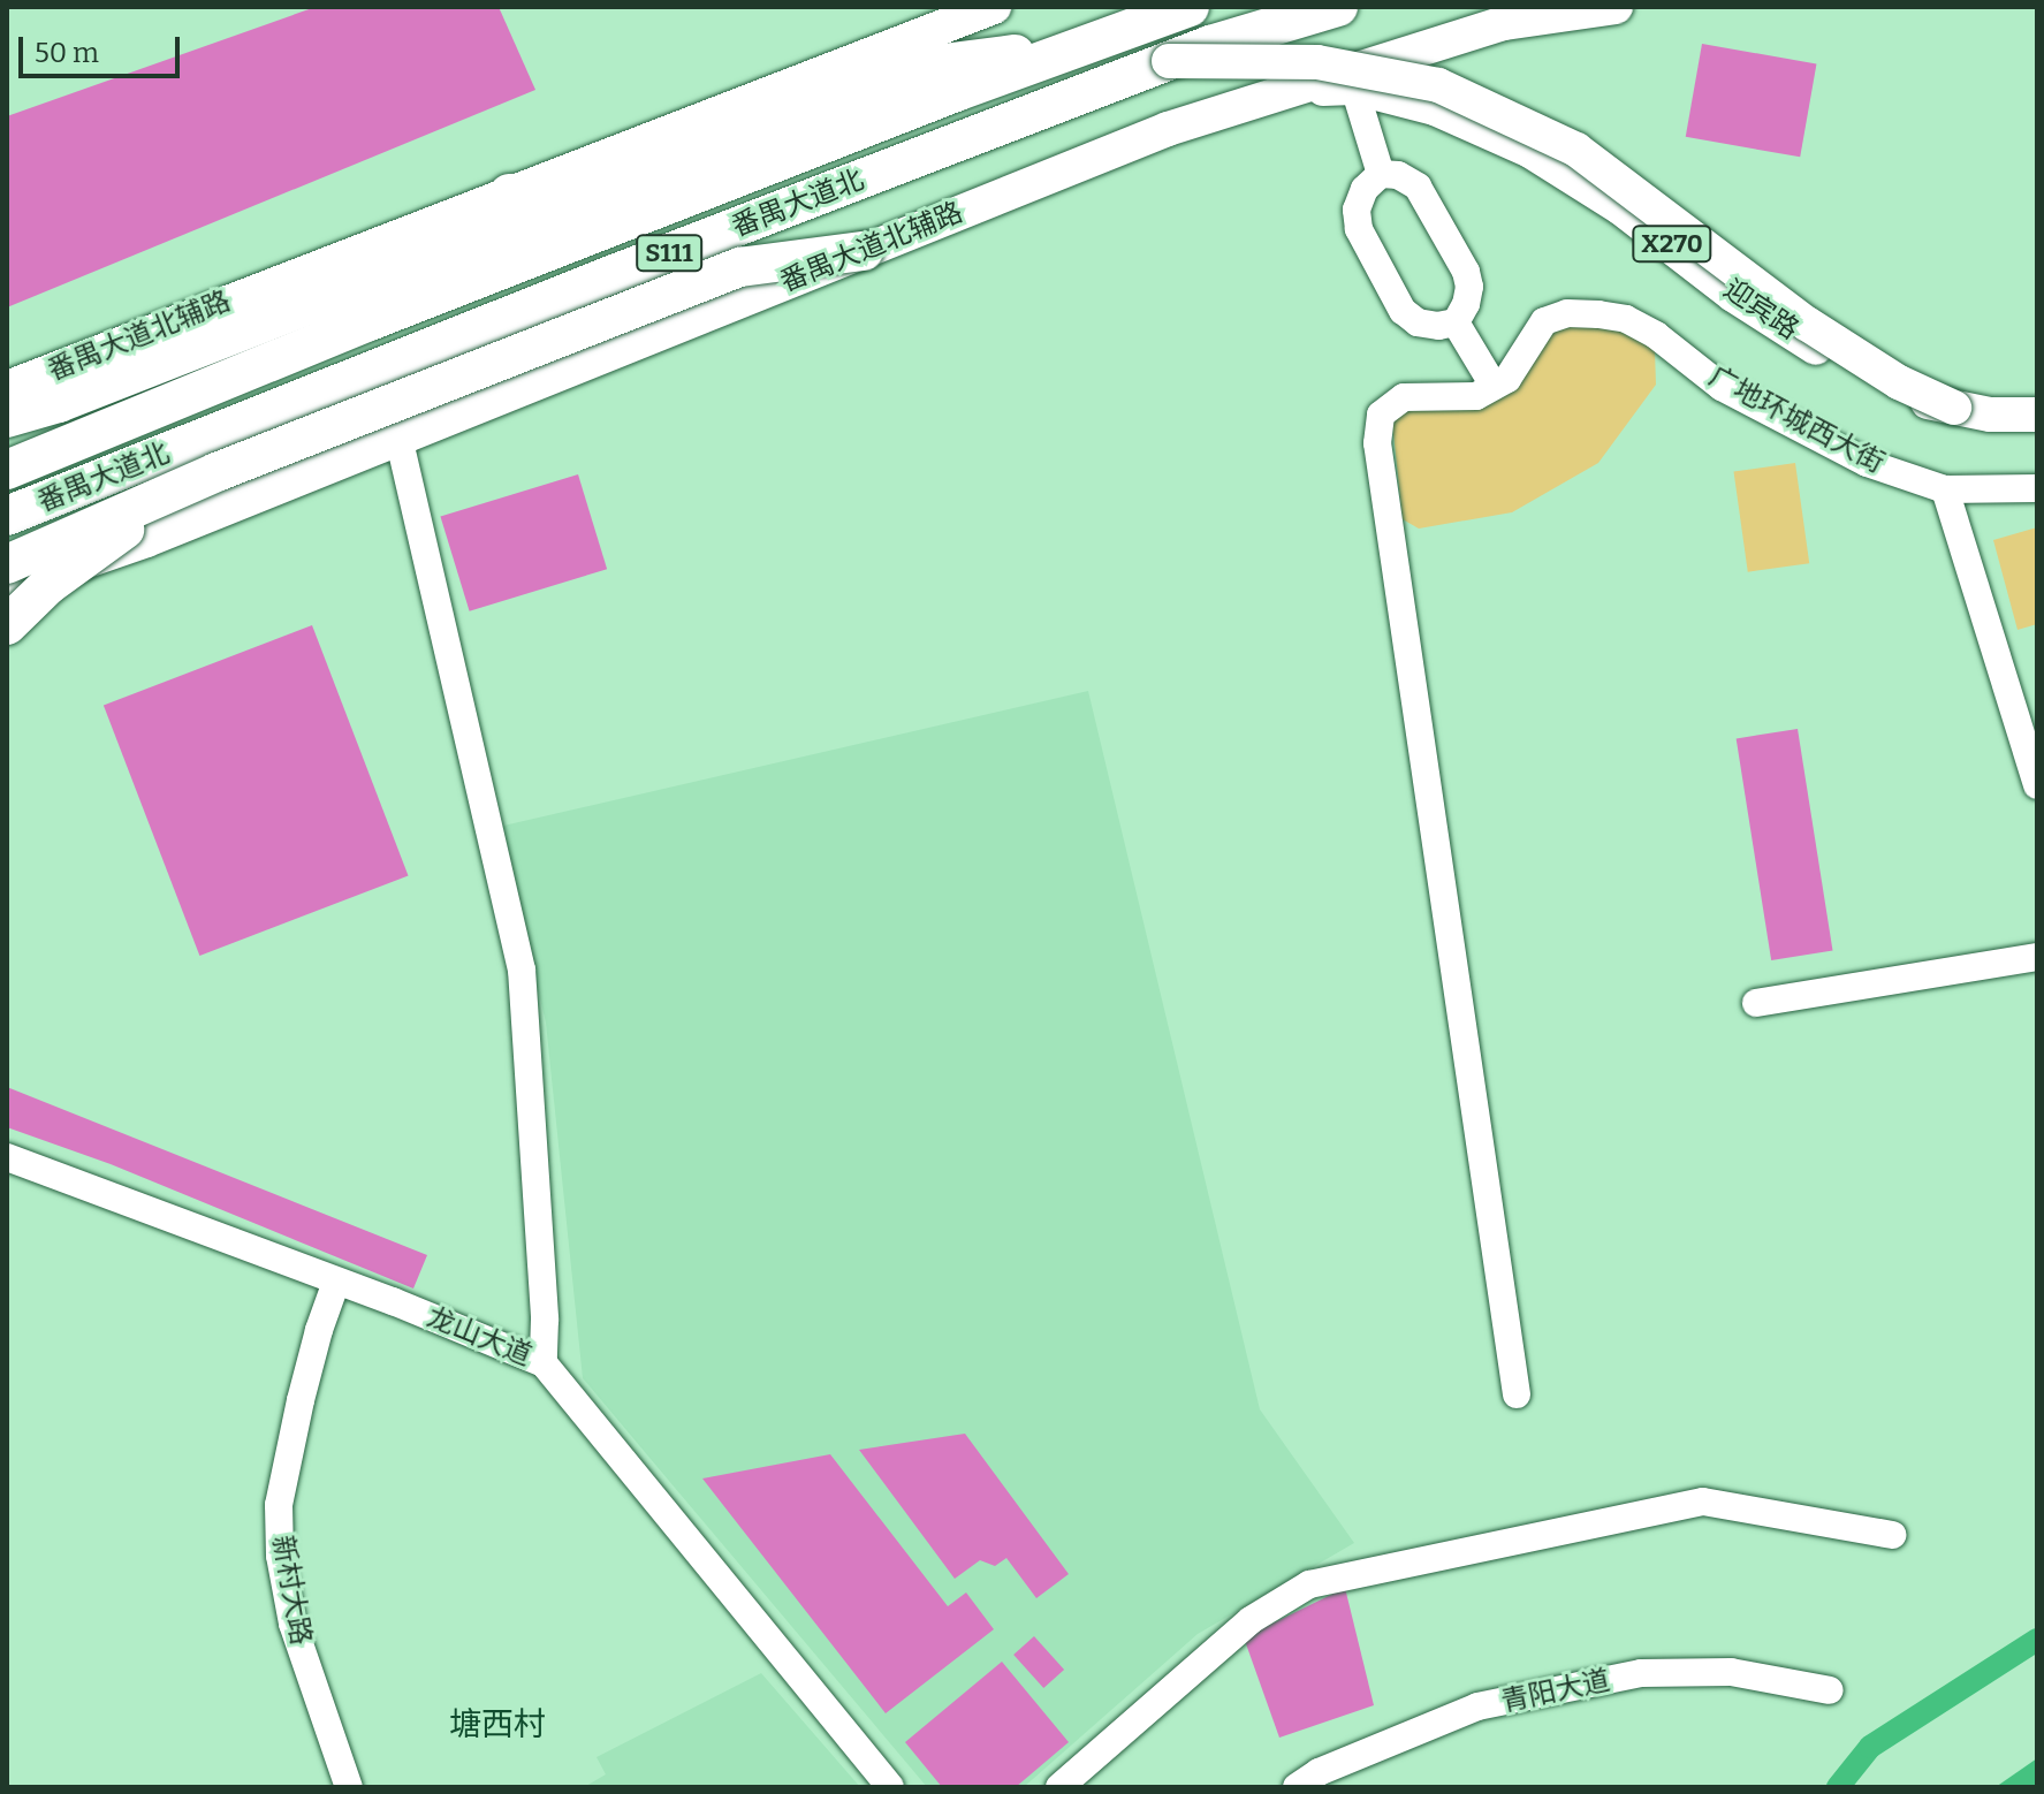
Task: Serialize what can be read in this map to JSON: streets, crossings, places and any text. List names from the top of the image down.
{
  "streets": {
    "highway": ["番禺大道北", "S111"],
    "main road": ["X270", "番禺大道北辅路", "迎宾路"],
    "street": [
      "广地环城西大街",
      "龙山大道",
      "新村大路",
      "青阳大道"
    ]
  },
  "crossings": [
    ["番禺大道北辅路", "迎宾路"],
    ["龙山大道", "新村大路"]
  ],
  "districts": ["塘西村"],
  "scale_bar": "50 m"
}
